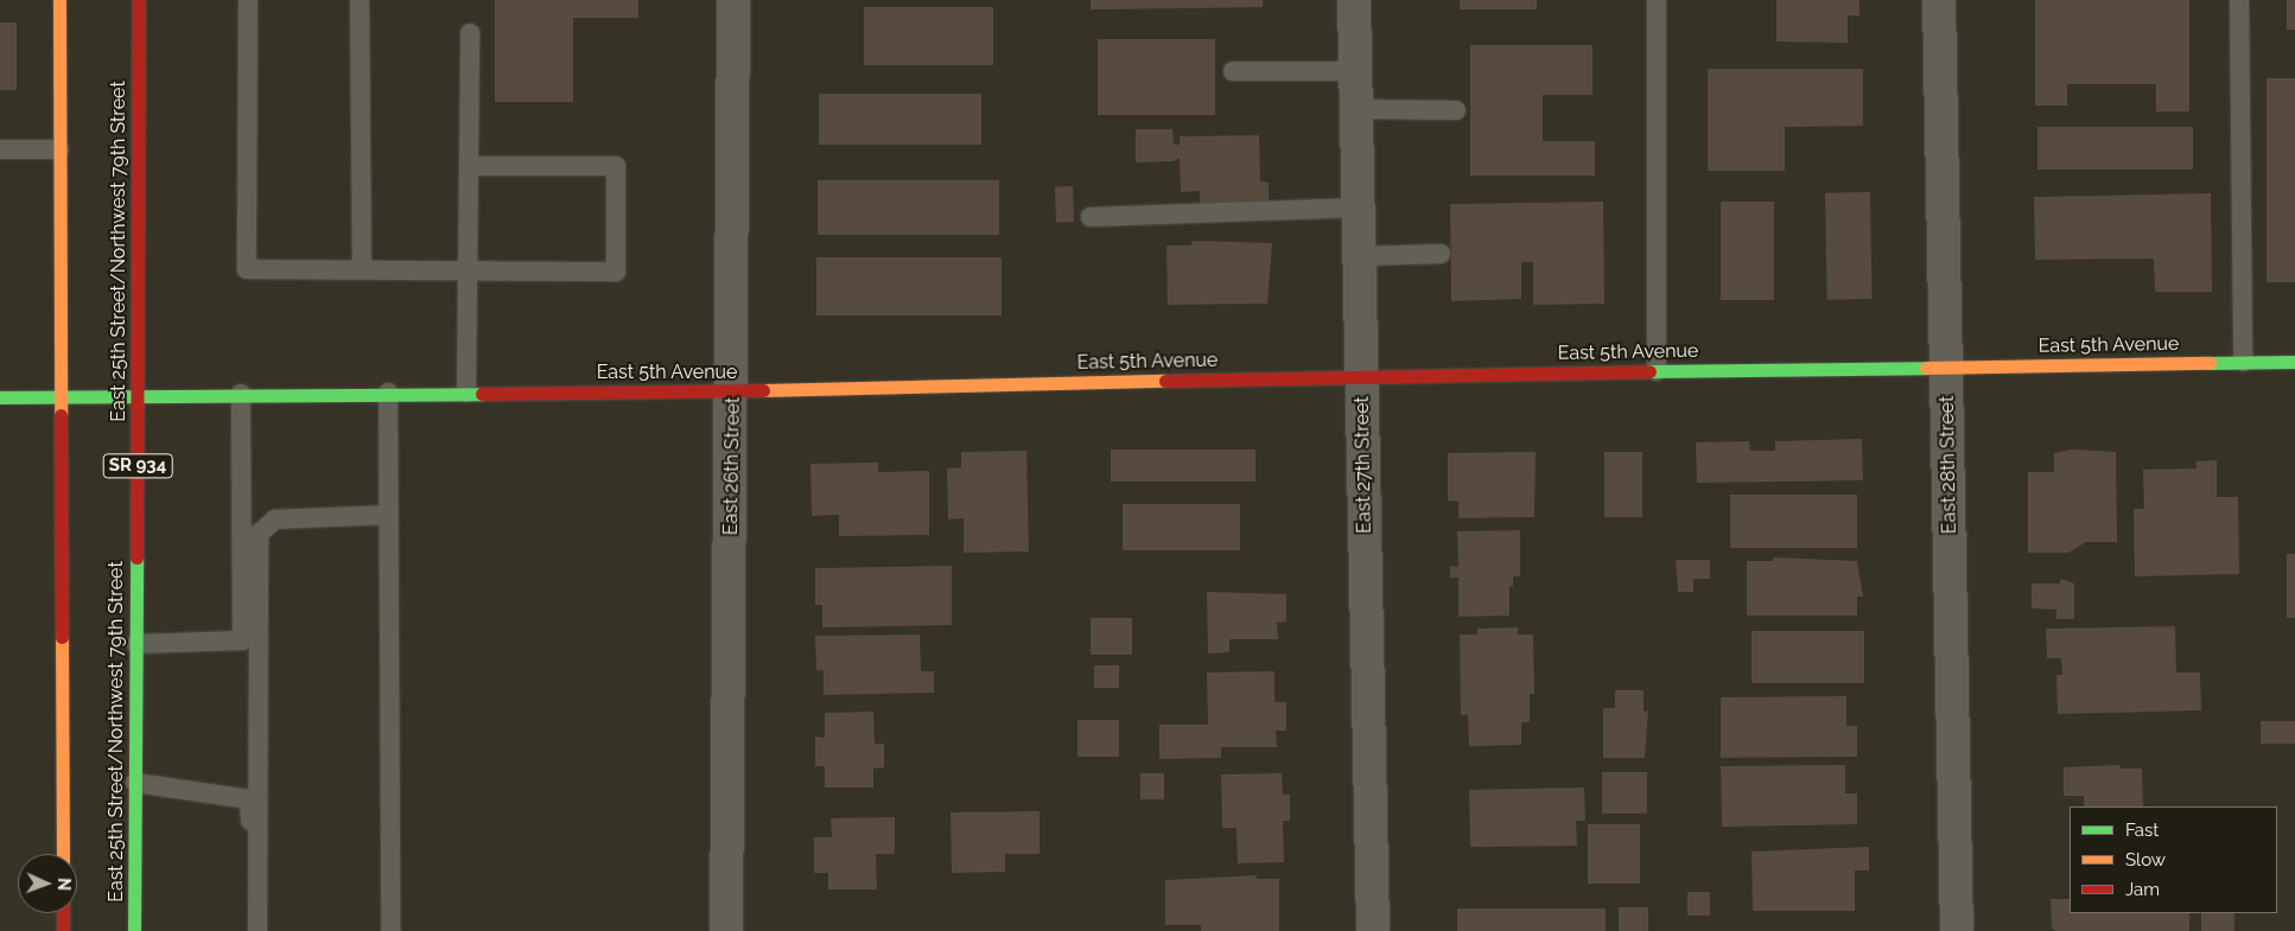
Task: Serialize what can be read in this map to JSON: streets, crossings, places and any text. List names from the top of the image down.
{
  "streets": {
    "street": [
      "East 25th Street/Northwest 79th Street",
      "East 5th Avenue",
      "East 27th Street",
      "East 28th Street",
      "SR 934",
      "East 26th Street"
    ]
  },
  "crossings": [
    ["East 25th Street/Northwest 79th Street", "East 5th Avenue"],
    ["East 5th Avenue", "East 27th Street"],
    ["East 5th Avenue", "East 28th Street"],
    ["East 5th Avenue", "East 26th Street"]
  ],
  "legend": ["Fast", "Slow", "Jam"],
  "north": "right"
}
